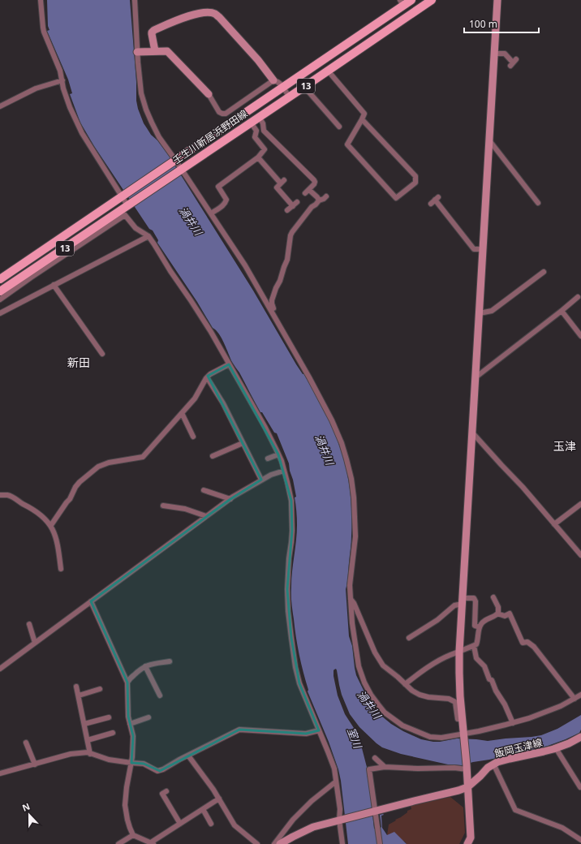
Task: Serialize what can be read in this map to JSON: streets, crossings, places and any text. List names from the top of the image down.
{
  "streets": {
    "main road": ["13", "壬生川新居浜野田線"],
    "street": ["飯岡玉津線"]
  },
  "districts": ["新田", "玉津"],
  "water": ["渦井川", "室川"],
  "scale_bar": "100 m",
  "north": "top"
}
